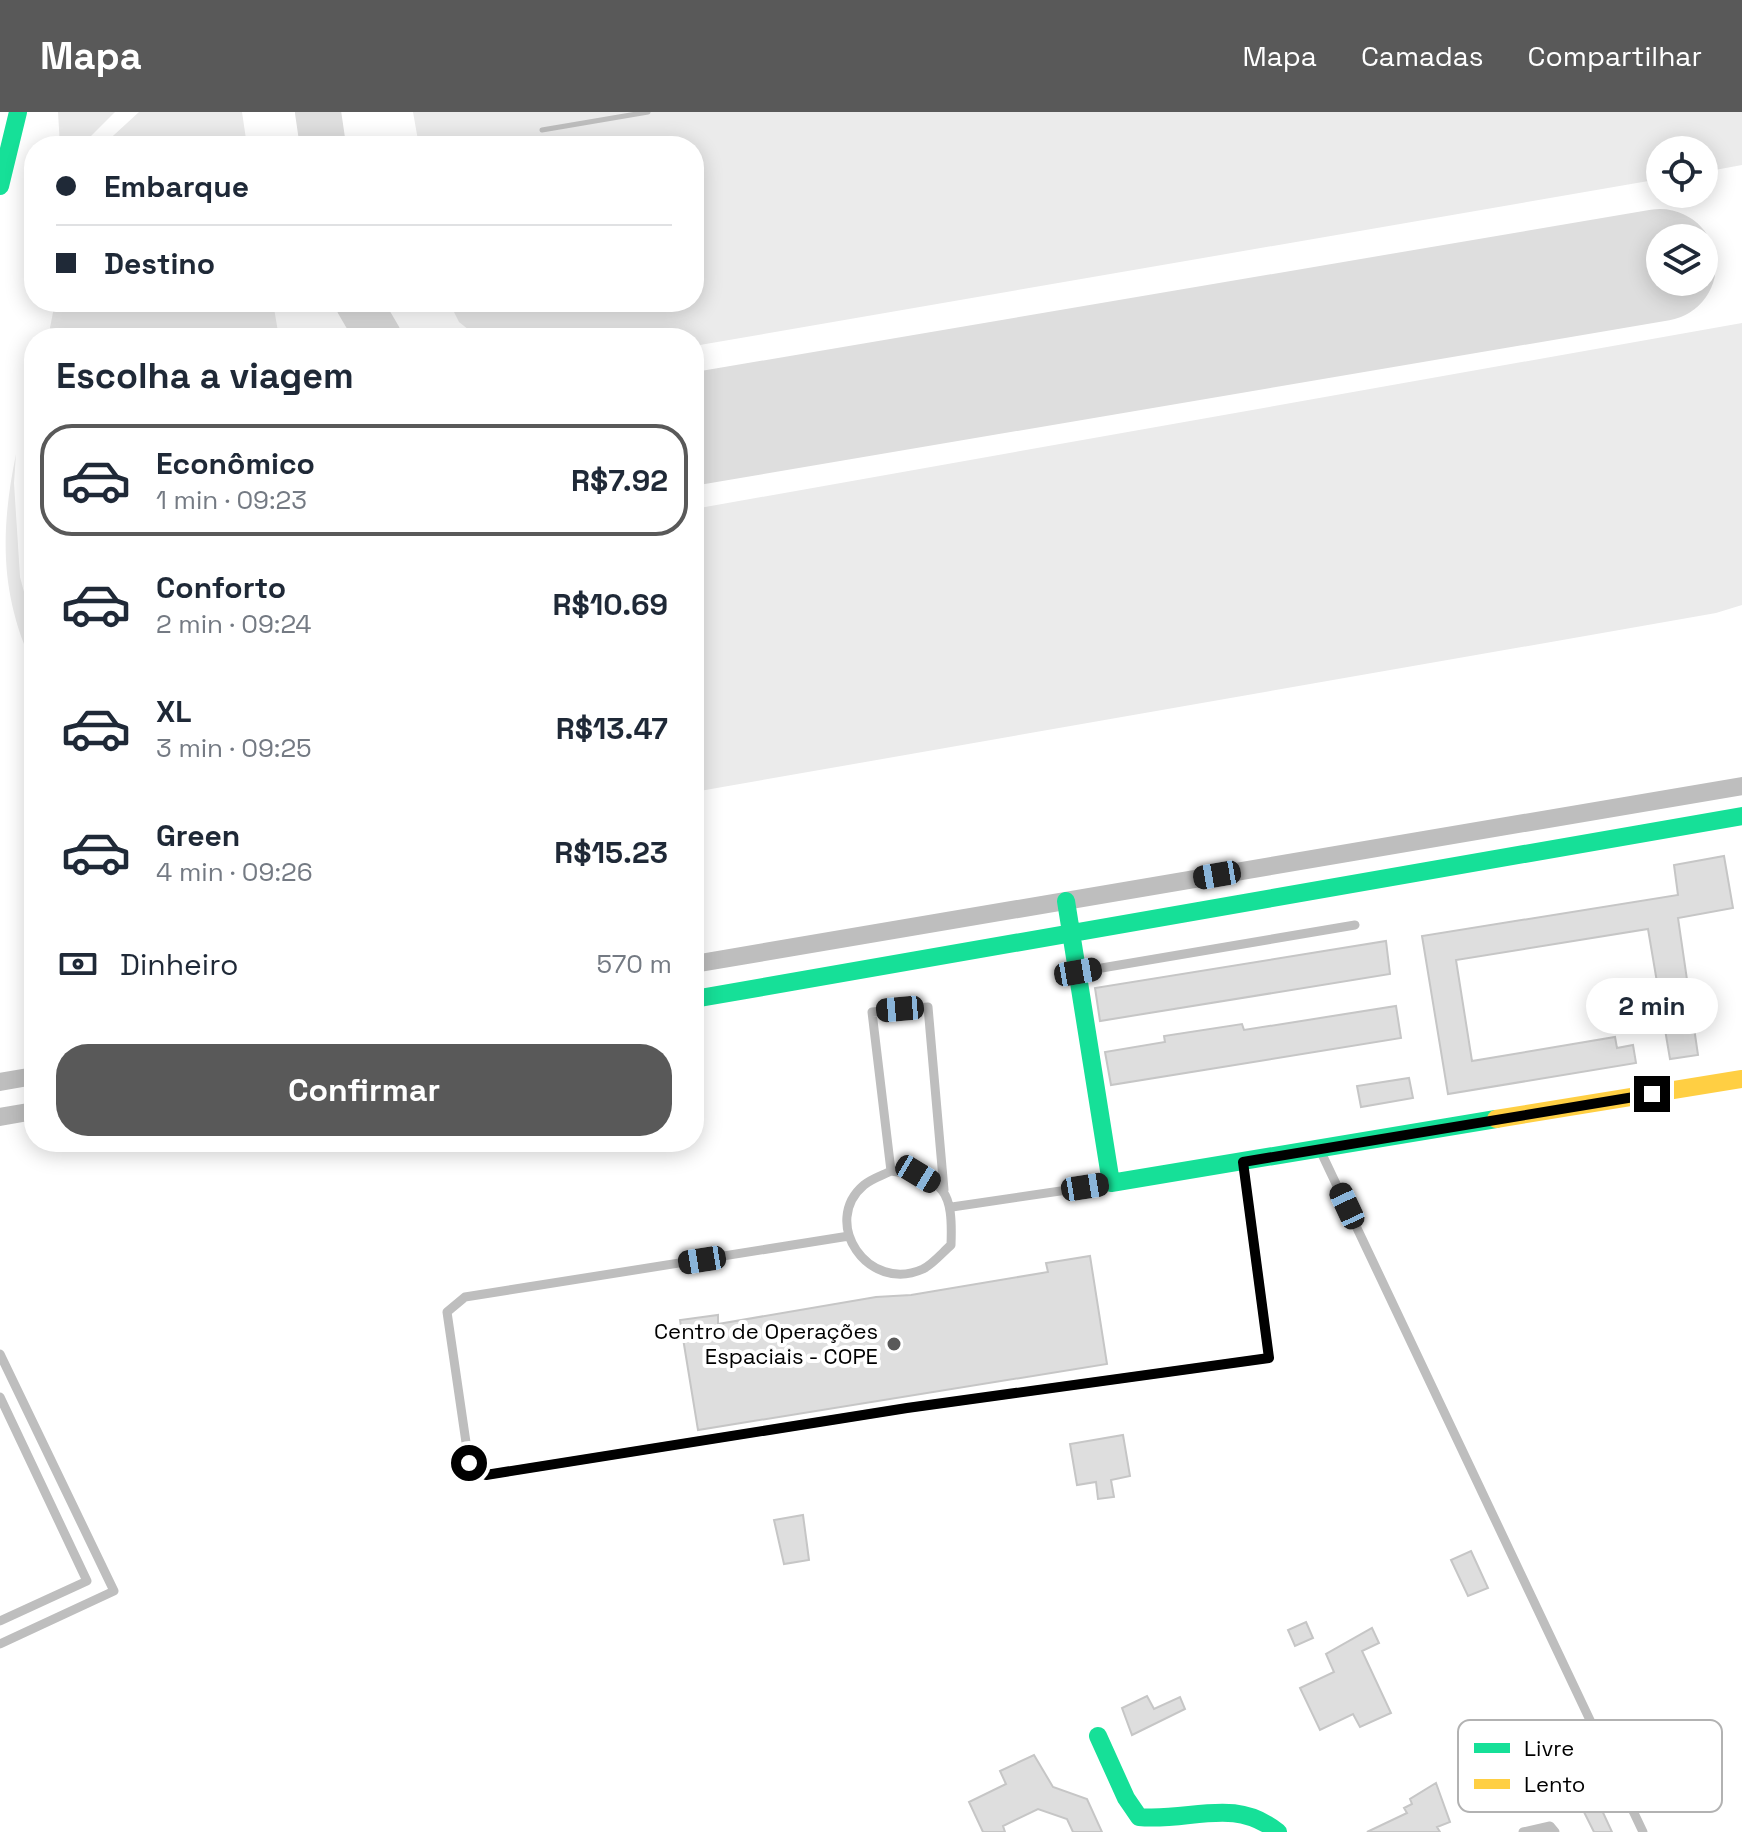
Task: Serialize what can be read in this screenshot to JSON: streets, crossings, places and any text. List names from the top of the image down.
{
  "places": ["Centro de Operações Espaciais - COPE"],
  "legend": ["Livre", "Lento"],
  "page": {
    "header": "Mapa",
    "nav": ["Mapa", "Camadas", "Compartilhar"],
    "banner": ["Embarque", "Destino"],
    "heading": "Escolha a viagem",
    "list": [
      {
        "name": "Econômico",
        "note": "1 min · 09:23",
        "value": "R$7.92"
      },
      {
        "name": "Conforto",
        "note": "2 min · 09:24",
        "value": "R$10.69"
      },
      {
        "name": "XL",
        "note": "3 min · 09:25",
        "value": "R$13.47"
      },
      {
        "name": "Green",
        "note": "4 min · 09:26",
        "value": "R$15.23"
      }
    ],
    "pay": ["Dinheiro", "570 m"],
    "bubble": "2 min",
    "buttons": "Confirmar"
  }
}
